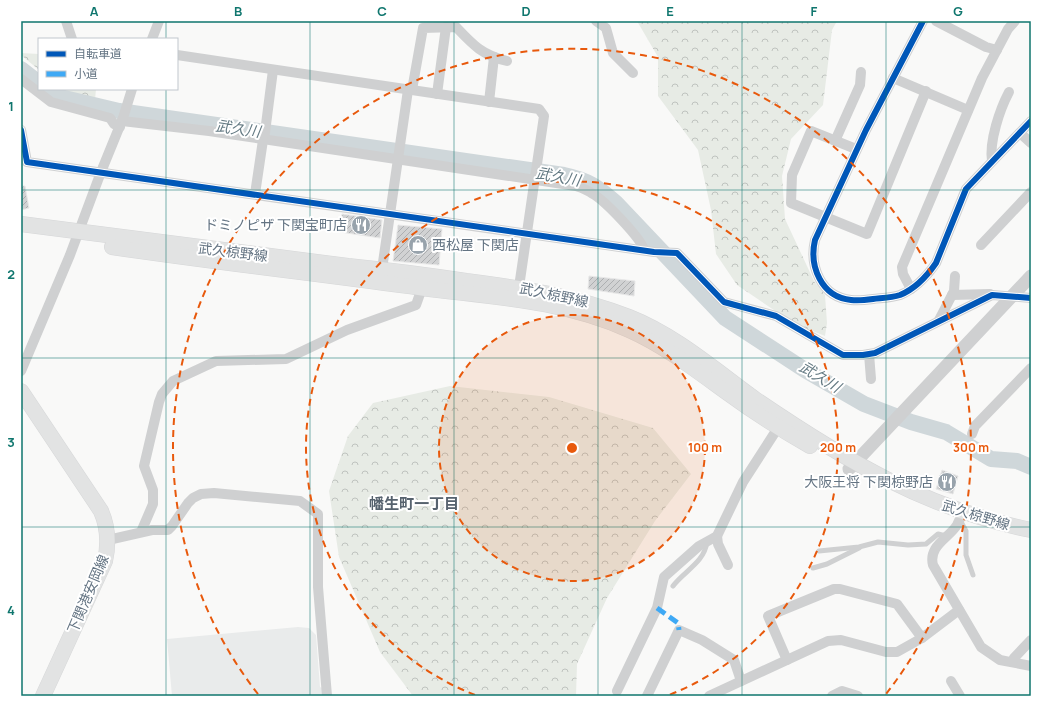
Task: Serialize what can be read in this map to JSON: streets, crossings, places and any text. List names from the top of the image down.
{
  "streets": {
    "main road": ["武久椋野線", "下関港安岡線"]
  },
  "districts": ["幡生町一丁目"],
  "water": ["武久川"],
  "places": {
    "restaurant": ["ドミノピザ 下関宝町店", "大阪王将 下関椋野店"],
    "shop": ["西松屋 下関店"]
  },
  "legend": ["自転車道", "小道"],
  "grid": {
    "columns": [
      "A",
      "B",
      "C",
      "D",
      "E",
      "F",
      "G"
    ],
    "rows": [
      "1",
      "2",
      "3",
      "4"
    ]
  },
  "rings": ["100 m", "200 m", "300 m"]
}
